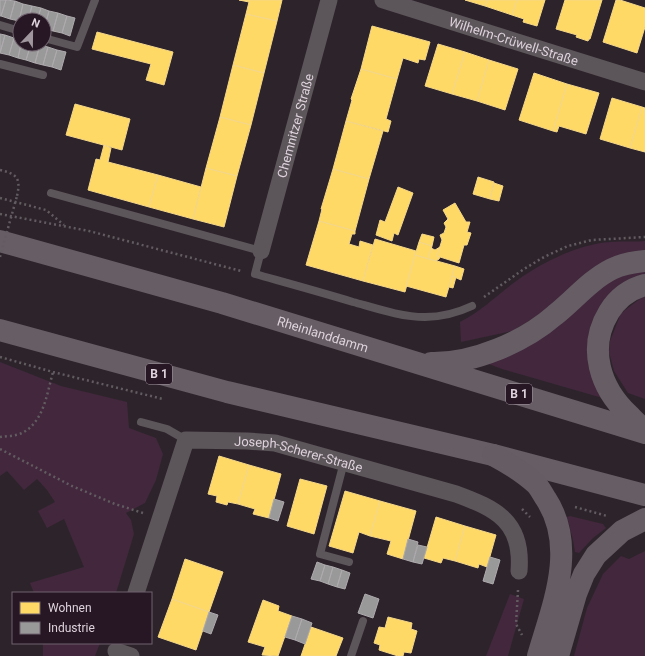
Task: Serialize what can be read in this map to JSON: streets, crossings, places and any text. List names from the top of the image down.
{
  "streets": {
    "main road": ["Rheinlanddamm", "B 1"],
    "street": ["Wilhelm-Crüwell-Straße", "Chemnitzer Straße", "Joseph-Scherer-Straße"]
  },
  "legend": ["Wohnen", "Industrie"],
  "north": "top"
}
